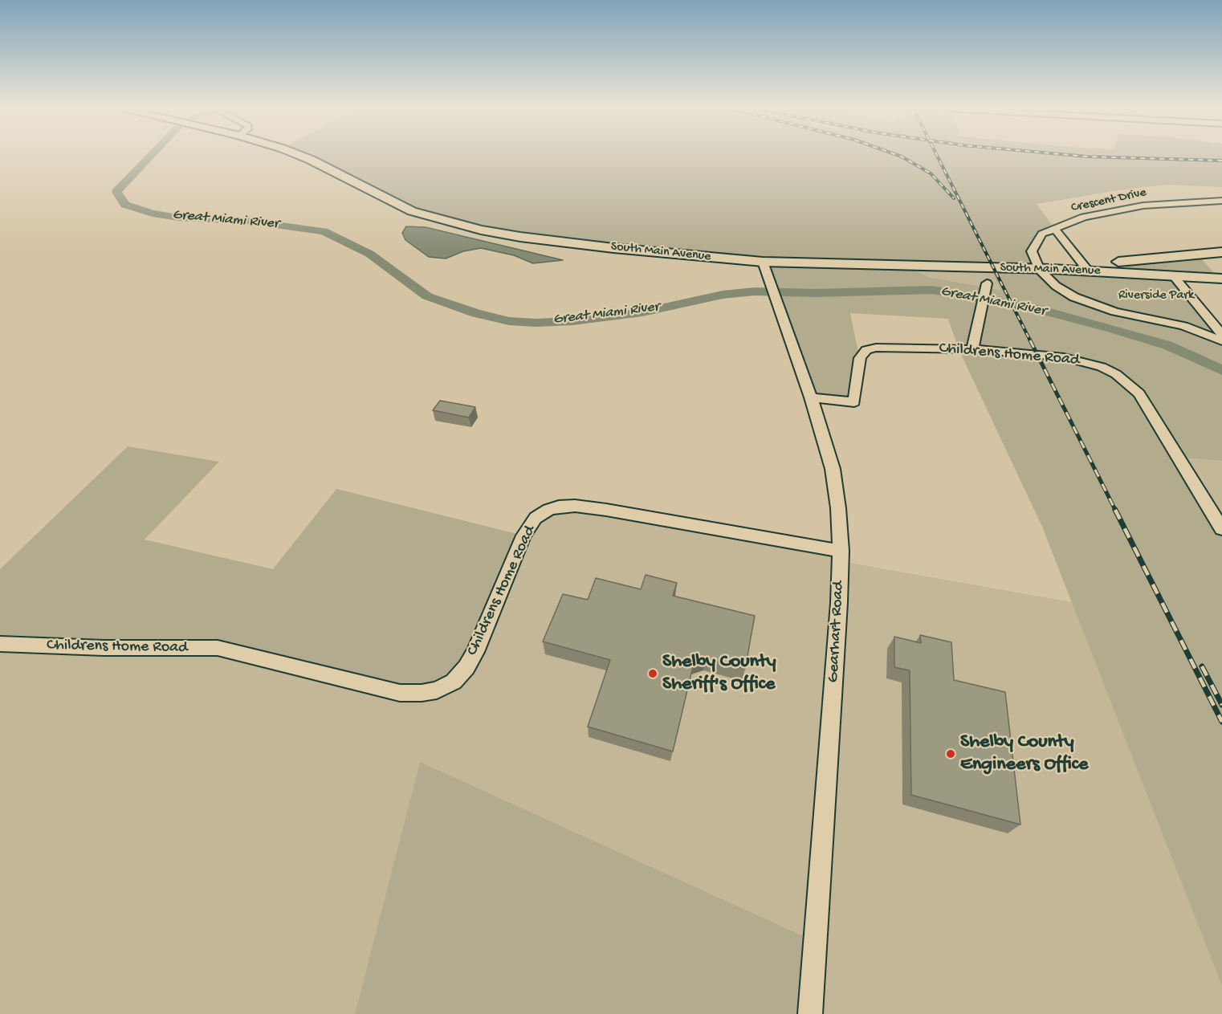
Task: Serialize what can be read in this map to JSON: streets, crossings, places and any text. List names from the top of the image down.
{
  "streets": {
    "main road": ["South Main Avenue"],
    "street": ["Crescent Drive", "Childrens Home Road", "Gearhart Road"]
  },
  "crossings": [
    ["Crescent Drive", "South Main Avenue"],
    ["South Main Avenue", "Gearhart Road"],
    ["Childrens Home Road", "Gearhart Road"]
  ],
  "water": ["Great Miami River"],
  "parks": ["Riverside Park"],
  "places": ["Shelby County Sheriff's Office", "Shelby County Engineers Office"]
}
